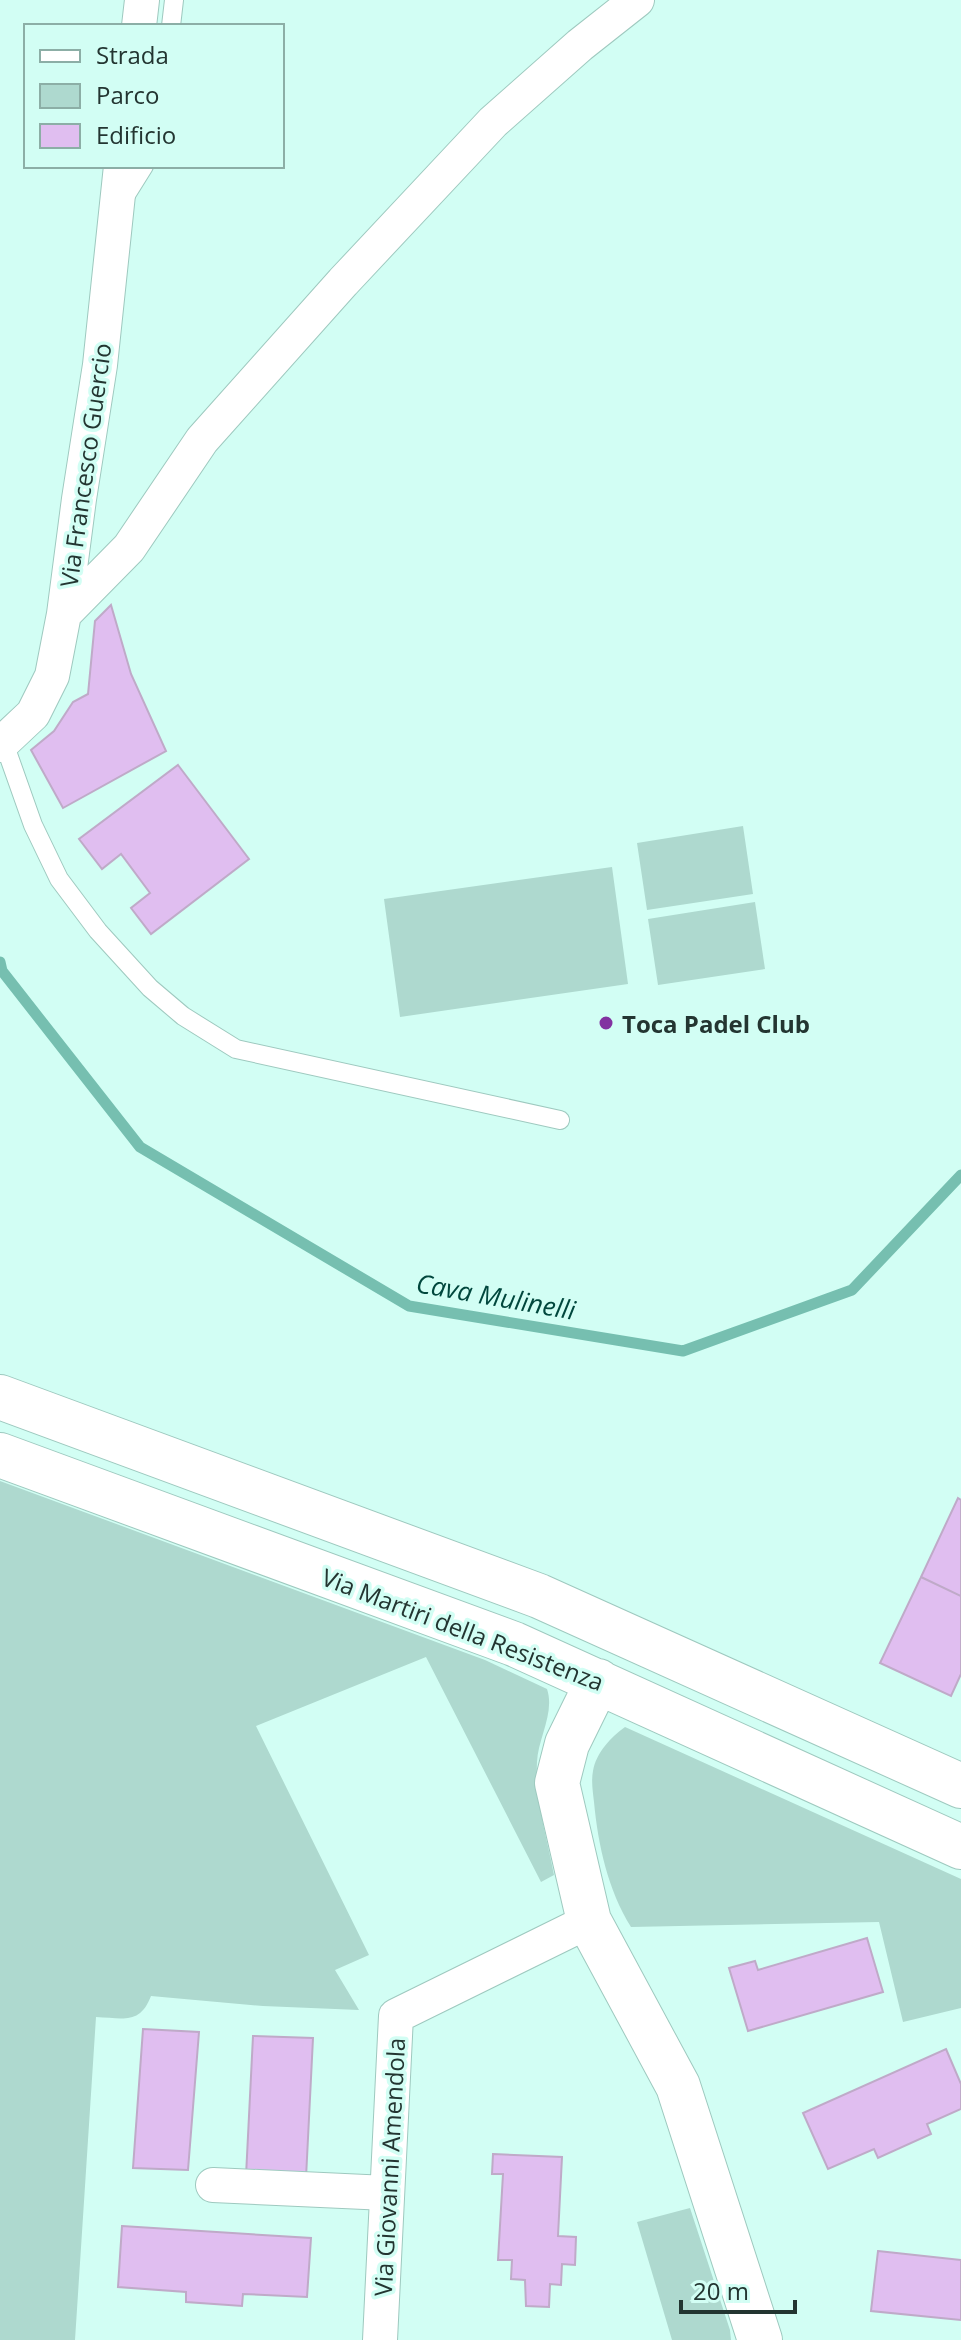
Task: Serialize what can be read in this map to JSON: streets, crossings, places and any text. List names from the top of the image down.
{
  "streets": {
    "main road": ["Via Martiri della Resistenza"],
    "street": ["Via Francesco Guercio", "Via Giovanni Amendola"]
  },
  "water": ["Cava Mulinelli"],
  "places": ["Toca Padel Club"],
  "legend": ["Strada", "Parco", "Edificio"],
  "scale_bar": "20 m"
}
